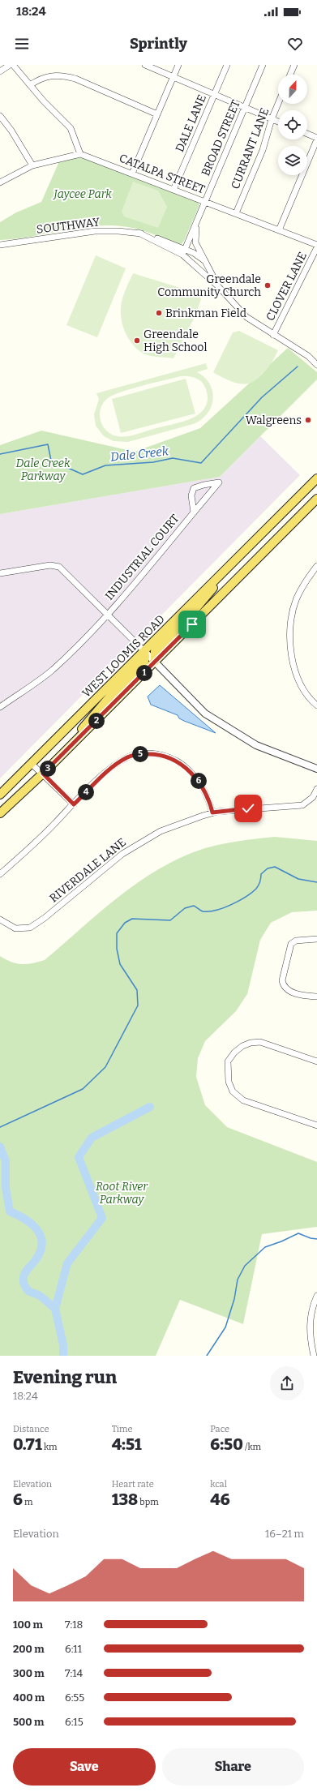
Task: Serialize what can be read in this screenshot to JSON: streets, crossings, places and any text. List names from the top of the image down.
{
  "streets": {
    "main road": ["WEST LOOMIS ROAD"],
    "street": [
      "DALE LANE",
      "BROAD STREET",
      "CURRANT LANE",
      "CATALPA STREET",
      "SOUTHWAY",
      "CLOVER LANE",
      "INDUSTRIAL COURT",
      "RIVERDALE LANE"
    ]
  },
  "crossings": [
    ["DALE LANE", "CATALPA STREET"],
    ["BROAD STREET", "CATALPA STREET"],
    ["BROAD STREET", "SOUTHWAY"],
    ["CURRANT LANE", "CATALPA STREET"],
    ["SOUTHWAY", "CLOVER LANE"]
  ],
  "water": ["Dale Creek"],
  "parks": ["Jaycee Park", "Dale Creek Parkway", "Root River Parkway"],
  "places": [
    "Greendale Community Church",
    "Brinkman Field",
    "Greendale High School",
    "Walgreens"
  ],
  "north": "top",
  "page": {
    "status": "18:24",
    "header": "Sprintly",
    "pins": [
      "1",
      "2",
      "5",
      "3",
      "6",
      "4"
    ],
    "heading": ["Evening run", "18:24"],
    "stats": [
      ["Distance", "0.71 km"],
      ["Time", "4:51"],
      ["Pace", "6:50 /km"],
      ["Elevation", "6 m"],
      ["Heart rate", "138 bpm"],
      ["kcal", "46"]
    ],
    "chart": ["Elevation", "16–21 m"],
    "list": [
      {
        "name": "100 m",
        "note": "7:18"
      },
      {
        "name": "200 m",
        "note": "6:11"
      },
      {
        "name": "300 m",
        "note": "7:14"
      },
      {
        "name": "400 m",
        "note": "6:55"
      },
      {
        "name": "500 m",
        "note": "6:15"
      }
    ],
    "buttons": ["Save", "Share"]
  }
}
